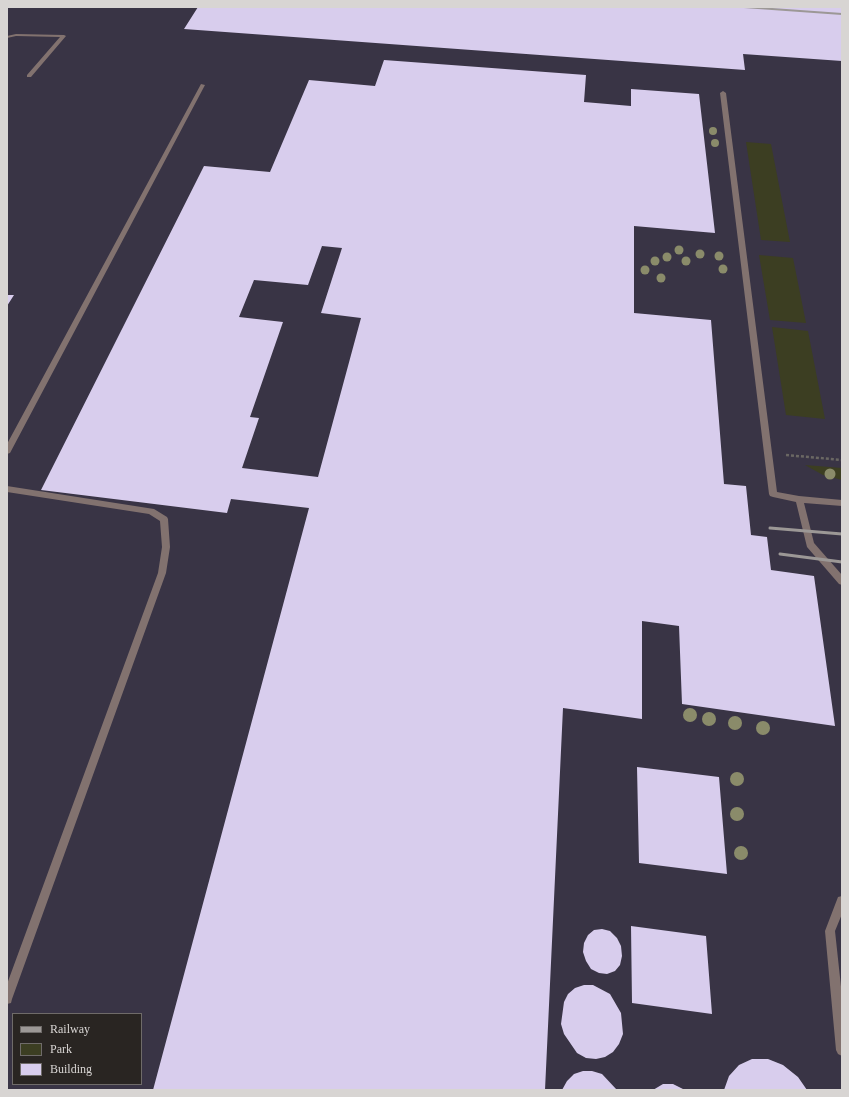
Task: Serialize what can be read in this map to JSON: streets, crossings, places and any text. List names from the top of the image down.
{
  "legend": ["Railway", "Park", "Building"]
}
